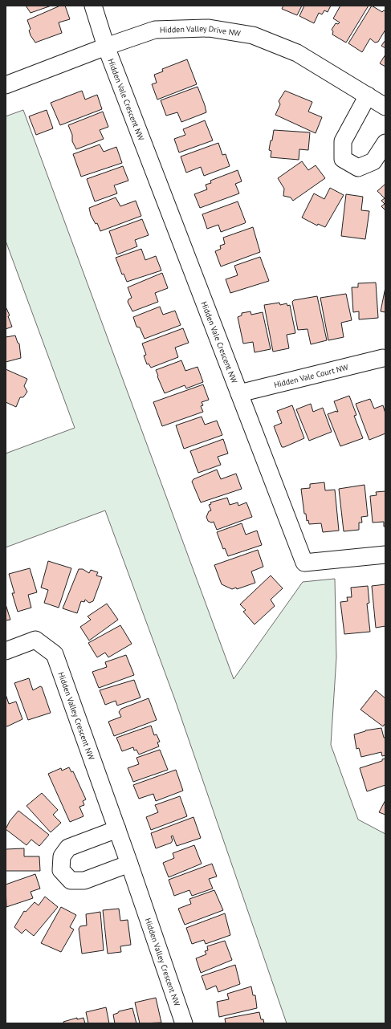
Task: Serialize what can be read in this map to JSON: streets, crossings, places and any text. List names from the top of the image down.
{
  "streets": {
    "street": [
      "Hidden Valley Drive NW",
      "Hidden Vale Crescent NW",
      "Hidden Vale Court NW",
      "Hidden Valley Crescent NW"
    ]
  },
  "crossings": [
    ["Hidden Valley Drive NW", "Hidden Vale Crescent NW"],
    ["Hidden Vale Crescent NW", "Hidden Vale Court NW"]
  ]
}
